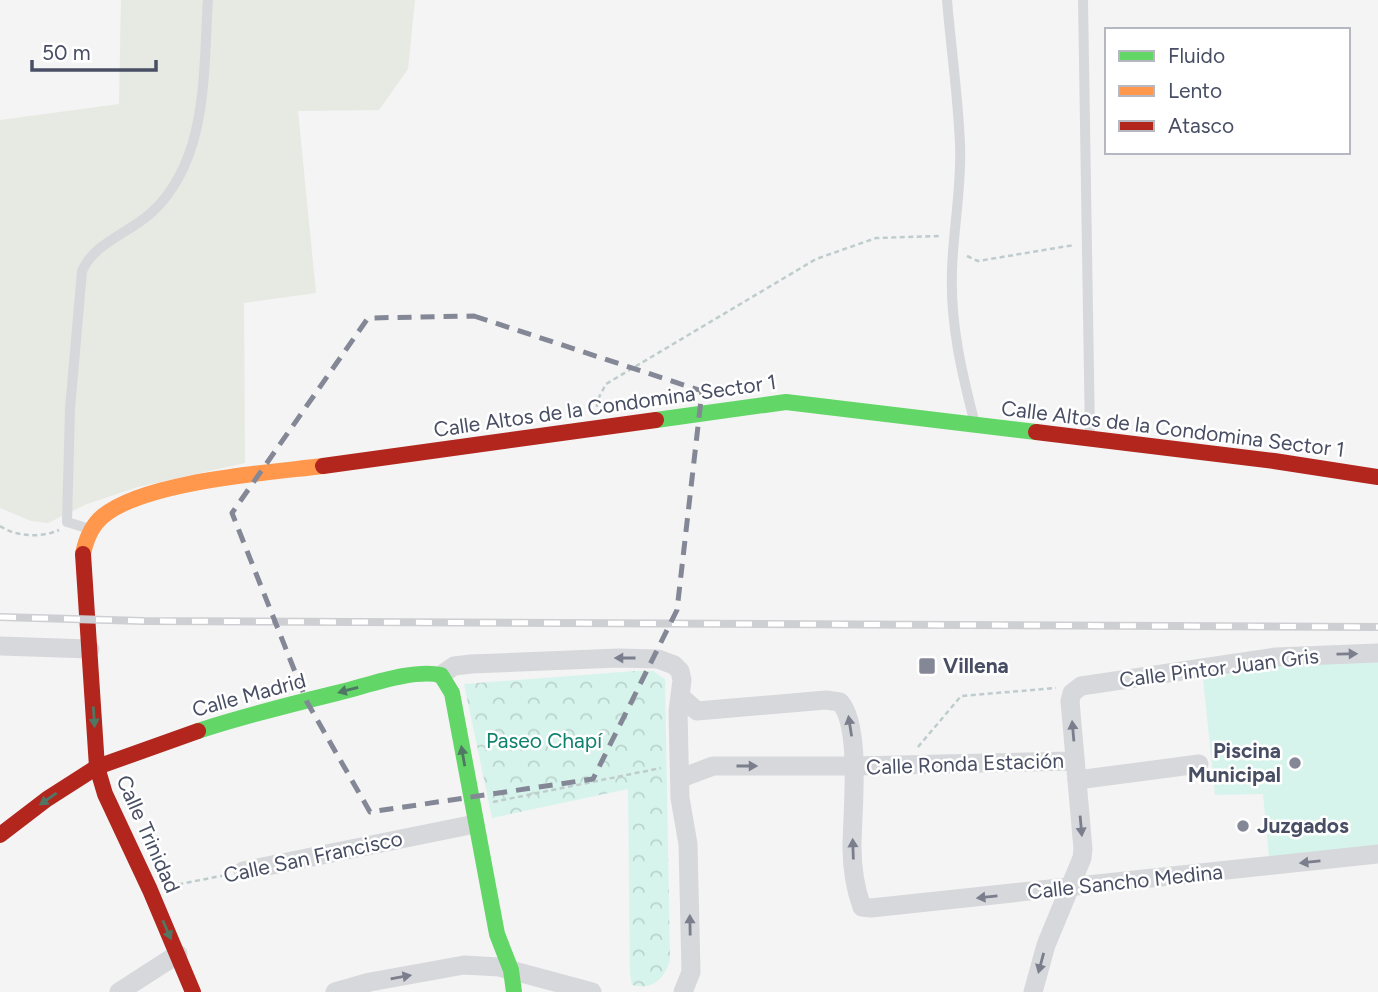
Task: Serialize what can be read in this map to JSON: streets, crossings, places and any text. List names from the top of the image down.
{
  "streets": {
    "street": [
      "Calle Altos de la Condomina Sector 1",
      "Calle Pintor Juan Gris",
      "Calle Madrid",
      "Calle Ronda Estación",
      "Calle Trinidad",
      "Calle San Francisco",
      "Calle Sancho Medina"
    ]
  },
  "crossings": [
    ["Calle Altos de la Condomina Sector 1", "Calle Trinidad"],
    ["Calle Madrid", "Calle Trinidad"],
    ["Calle Ronda Estación", "Calle Sancho Medina"],
    ["Calle Trinidad", "Calle San Francisco"]
  ],
  "one_way": [
    "Calle Pintor Juan Gris",
    "Calle Madrid",
    "Calle Trinidad",
    "Calle Sancho Medina"
  ],
  "parks": ["Paseo Chapí"],
  "places": {
    "transit": ["Villena"],
    "other": ["Piscina Municipal", "Juzgados"]
  },
  "legend": ["Fluido", "Lento", "Atasco"],
  "scale_bar": "50 m"
}
